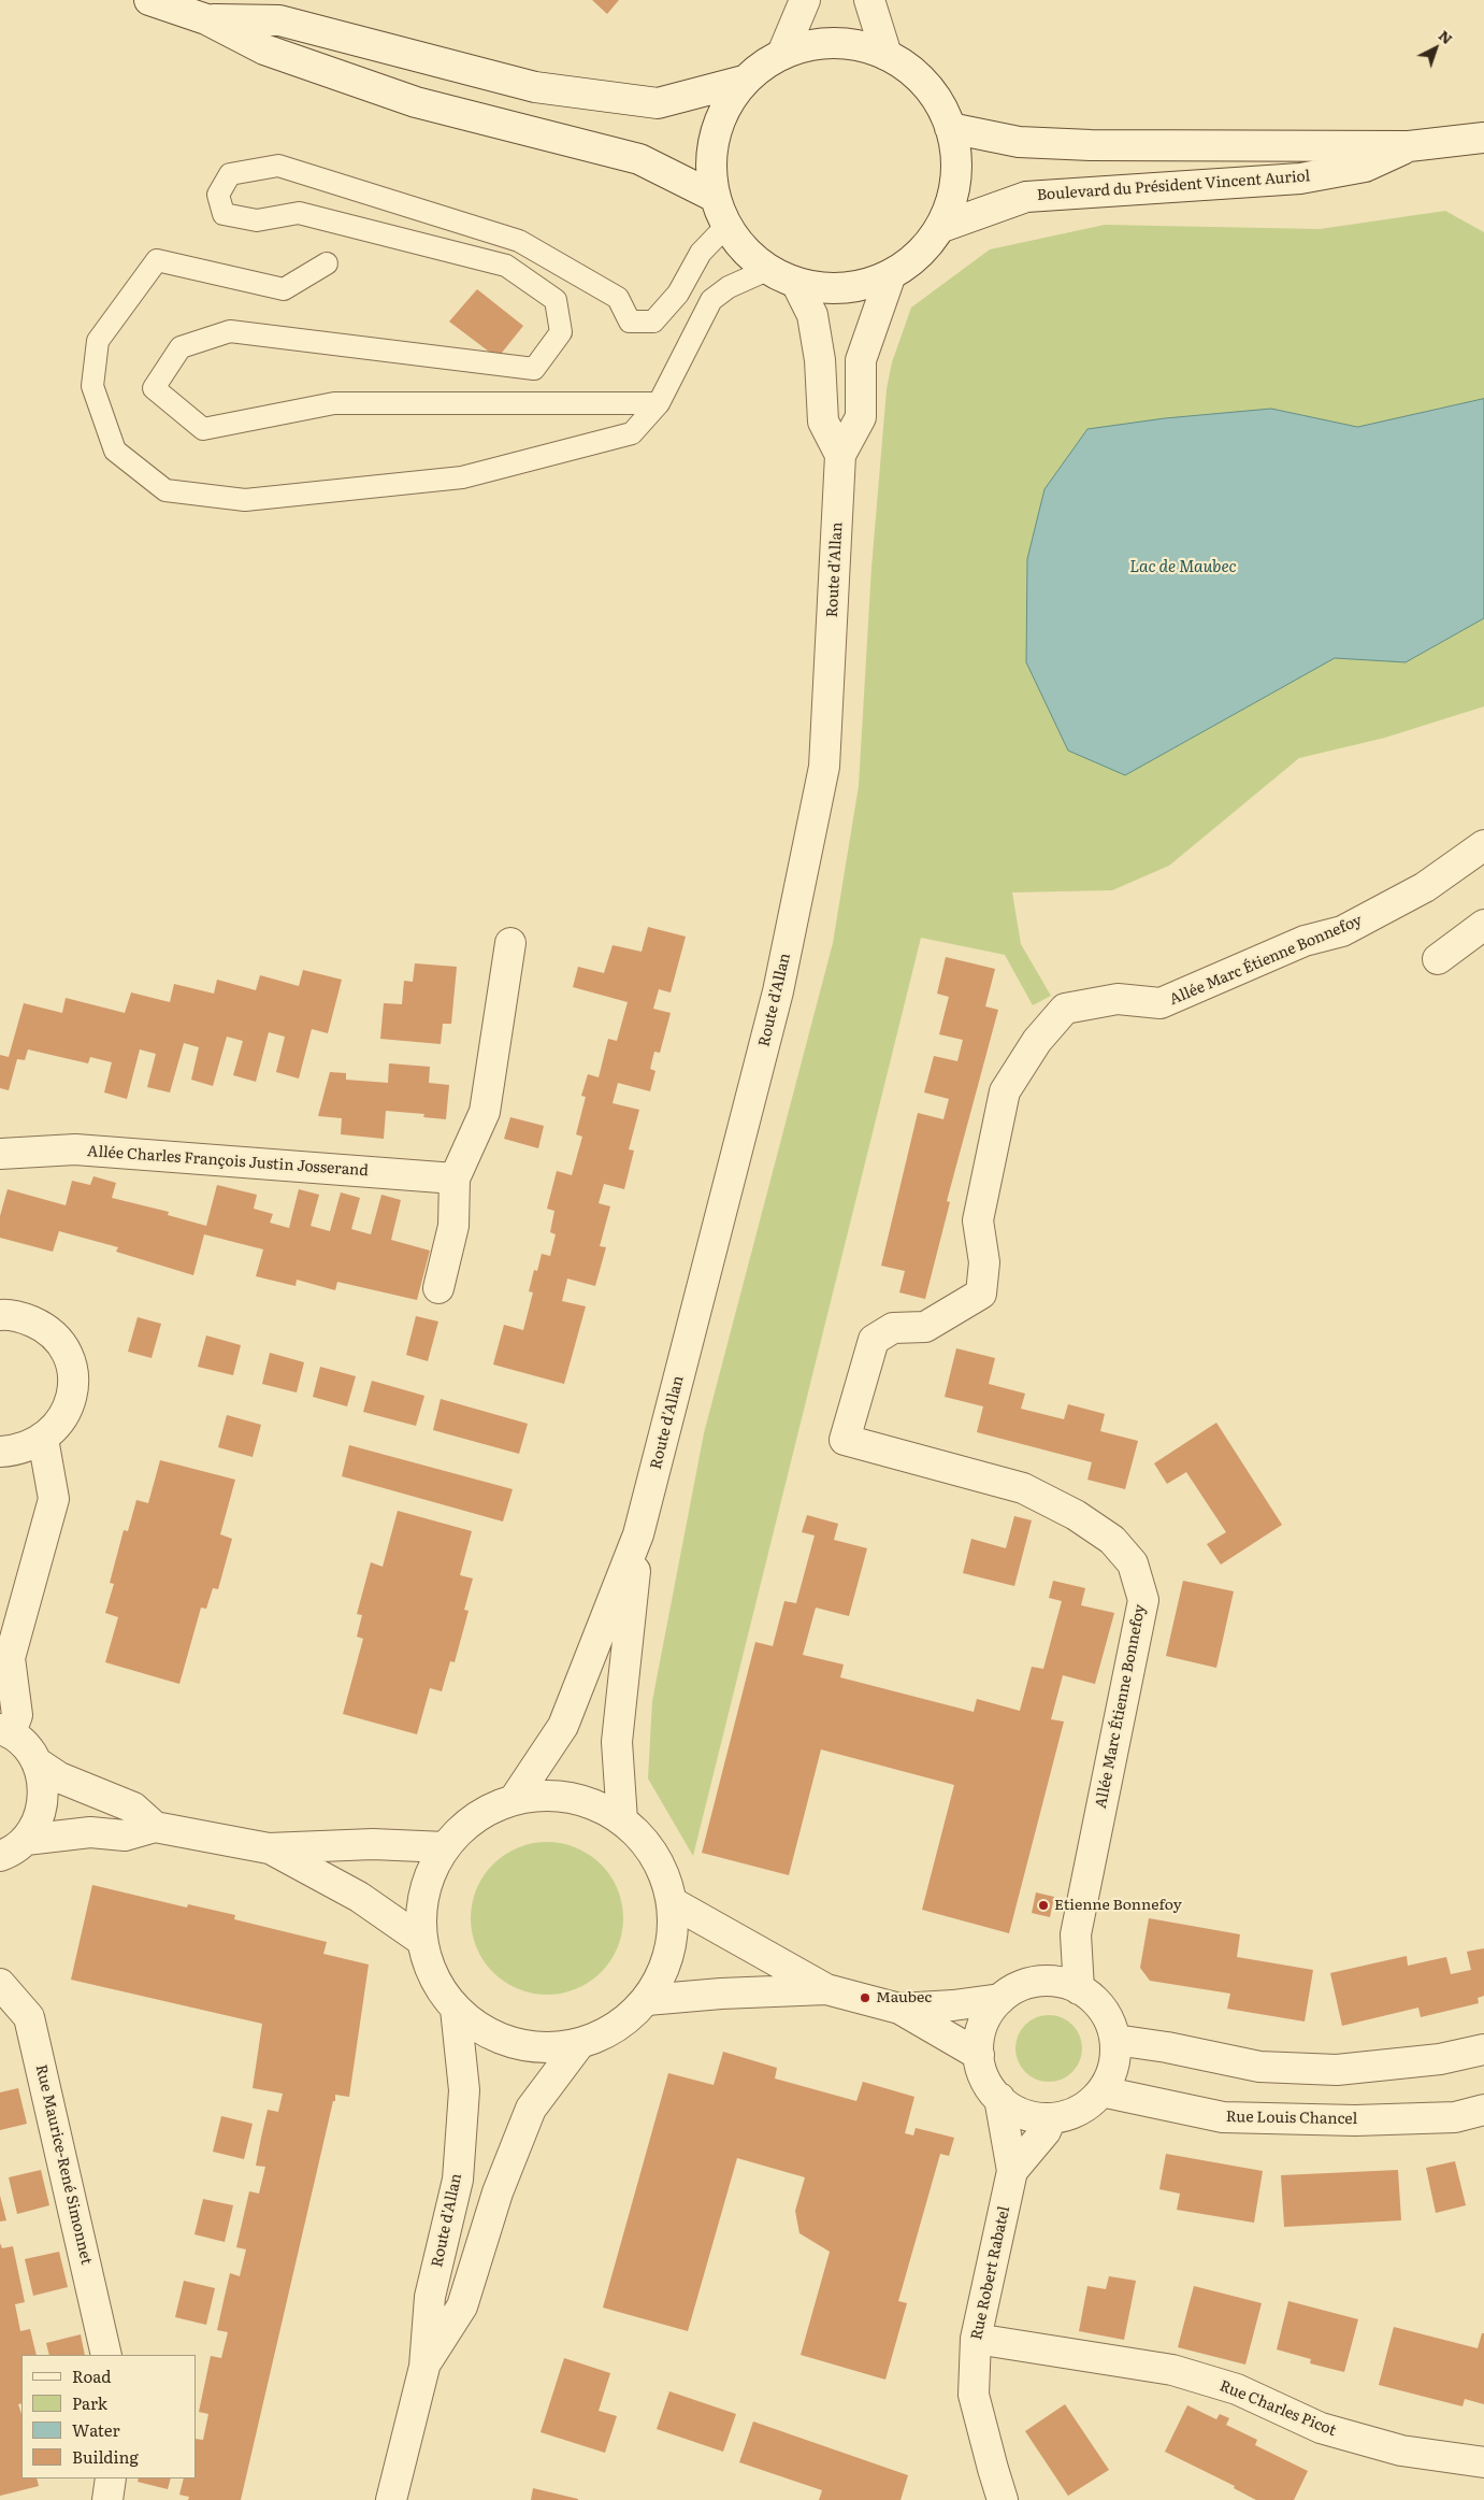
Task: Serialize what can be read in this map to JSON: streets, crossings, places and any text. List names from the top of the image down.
{
  "streets": {
    "street": [
      "Boulevard du Président Vincent Auriol",
      "Route d'Allan",
      "Allée Marc Étienne Bonnefoy",
      "Allée Charles François Justin Josserand",
      "Rue Louis Chancel",
      "Rue Maurice-René Simonnet",
      "Rue Robert Rabatel",
      "Rue Charles Picot"
    ]
  },
  "crossings": [
    ["Allée Marc Étienne Bonnefoy", "Rue Louis Chancel"],
    ["Allée Marc Étienne Bonnefoy", "Rue Robert Rabatel"],
    ["Rue Louis Chancel", "Rue Robert Rabatel"],
    ["Rue Robert Rabatel", "Rue Charles Picot"]
  ],
  "water": ["Lac de Maubec"],
  "places": ["Etienne Bonnefoy", "Maubec"],
  "legend": [
    "Road",
    "Park",
    "Water",
    "Building"
  ],
  "north": "top right"
}
